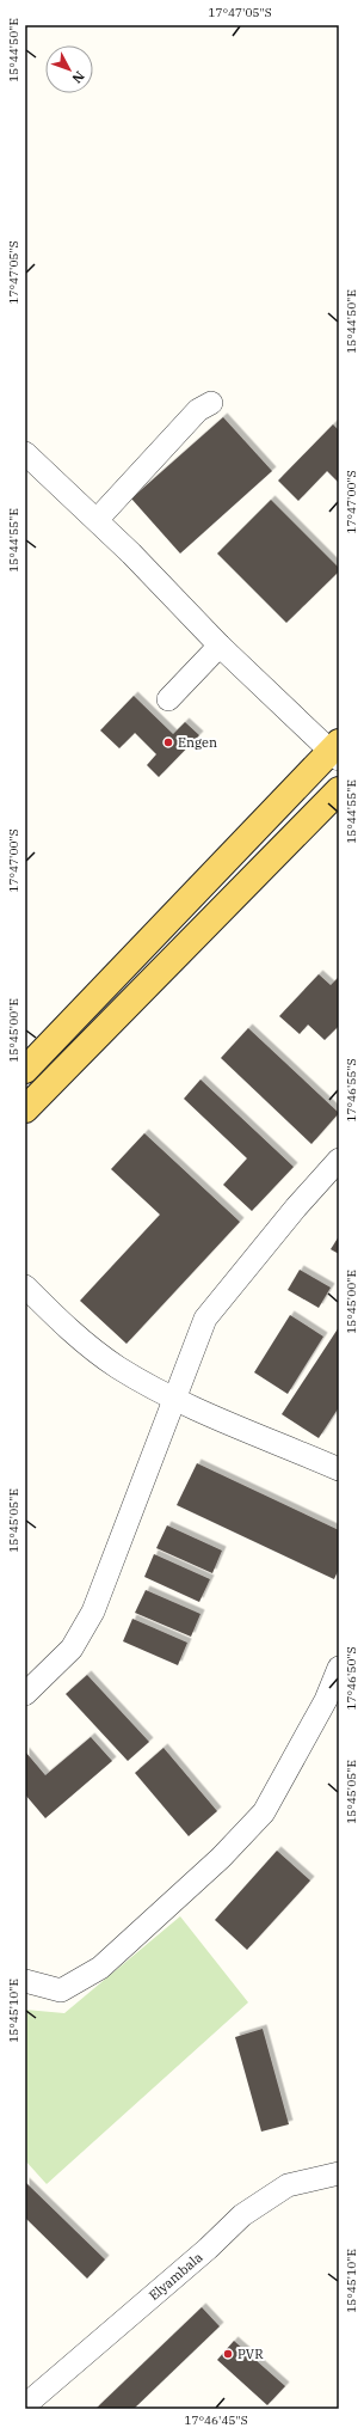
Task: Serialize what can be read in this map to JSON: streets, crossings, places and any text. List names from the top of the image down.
{
  "streets": {
    "street": ["Elyambala"]
  },
  "places": ["Engen", "PVR"],
  "north": "bottom right",
  "coordinates": [
    "17°47'05\"S",
    "15°44'50\"E",
    "17°47'00\"S",
    "15°44'55\"E",
    "15°45'00\"E",
    "17°46'55\"S",
    "15°45'05\"E",
    "17°46'50\"S",
    "15°45'10\"E",
    "17°46'45\"S"
  ]
}
